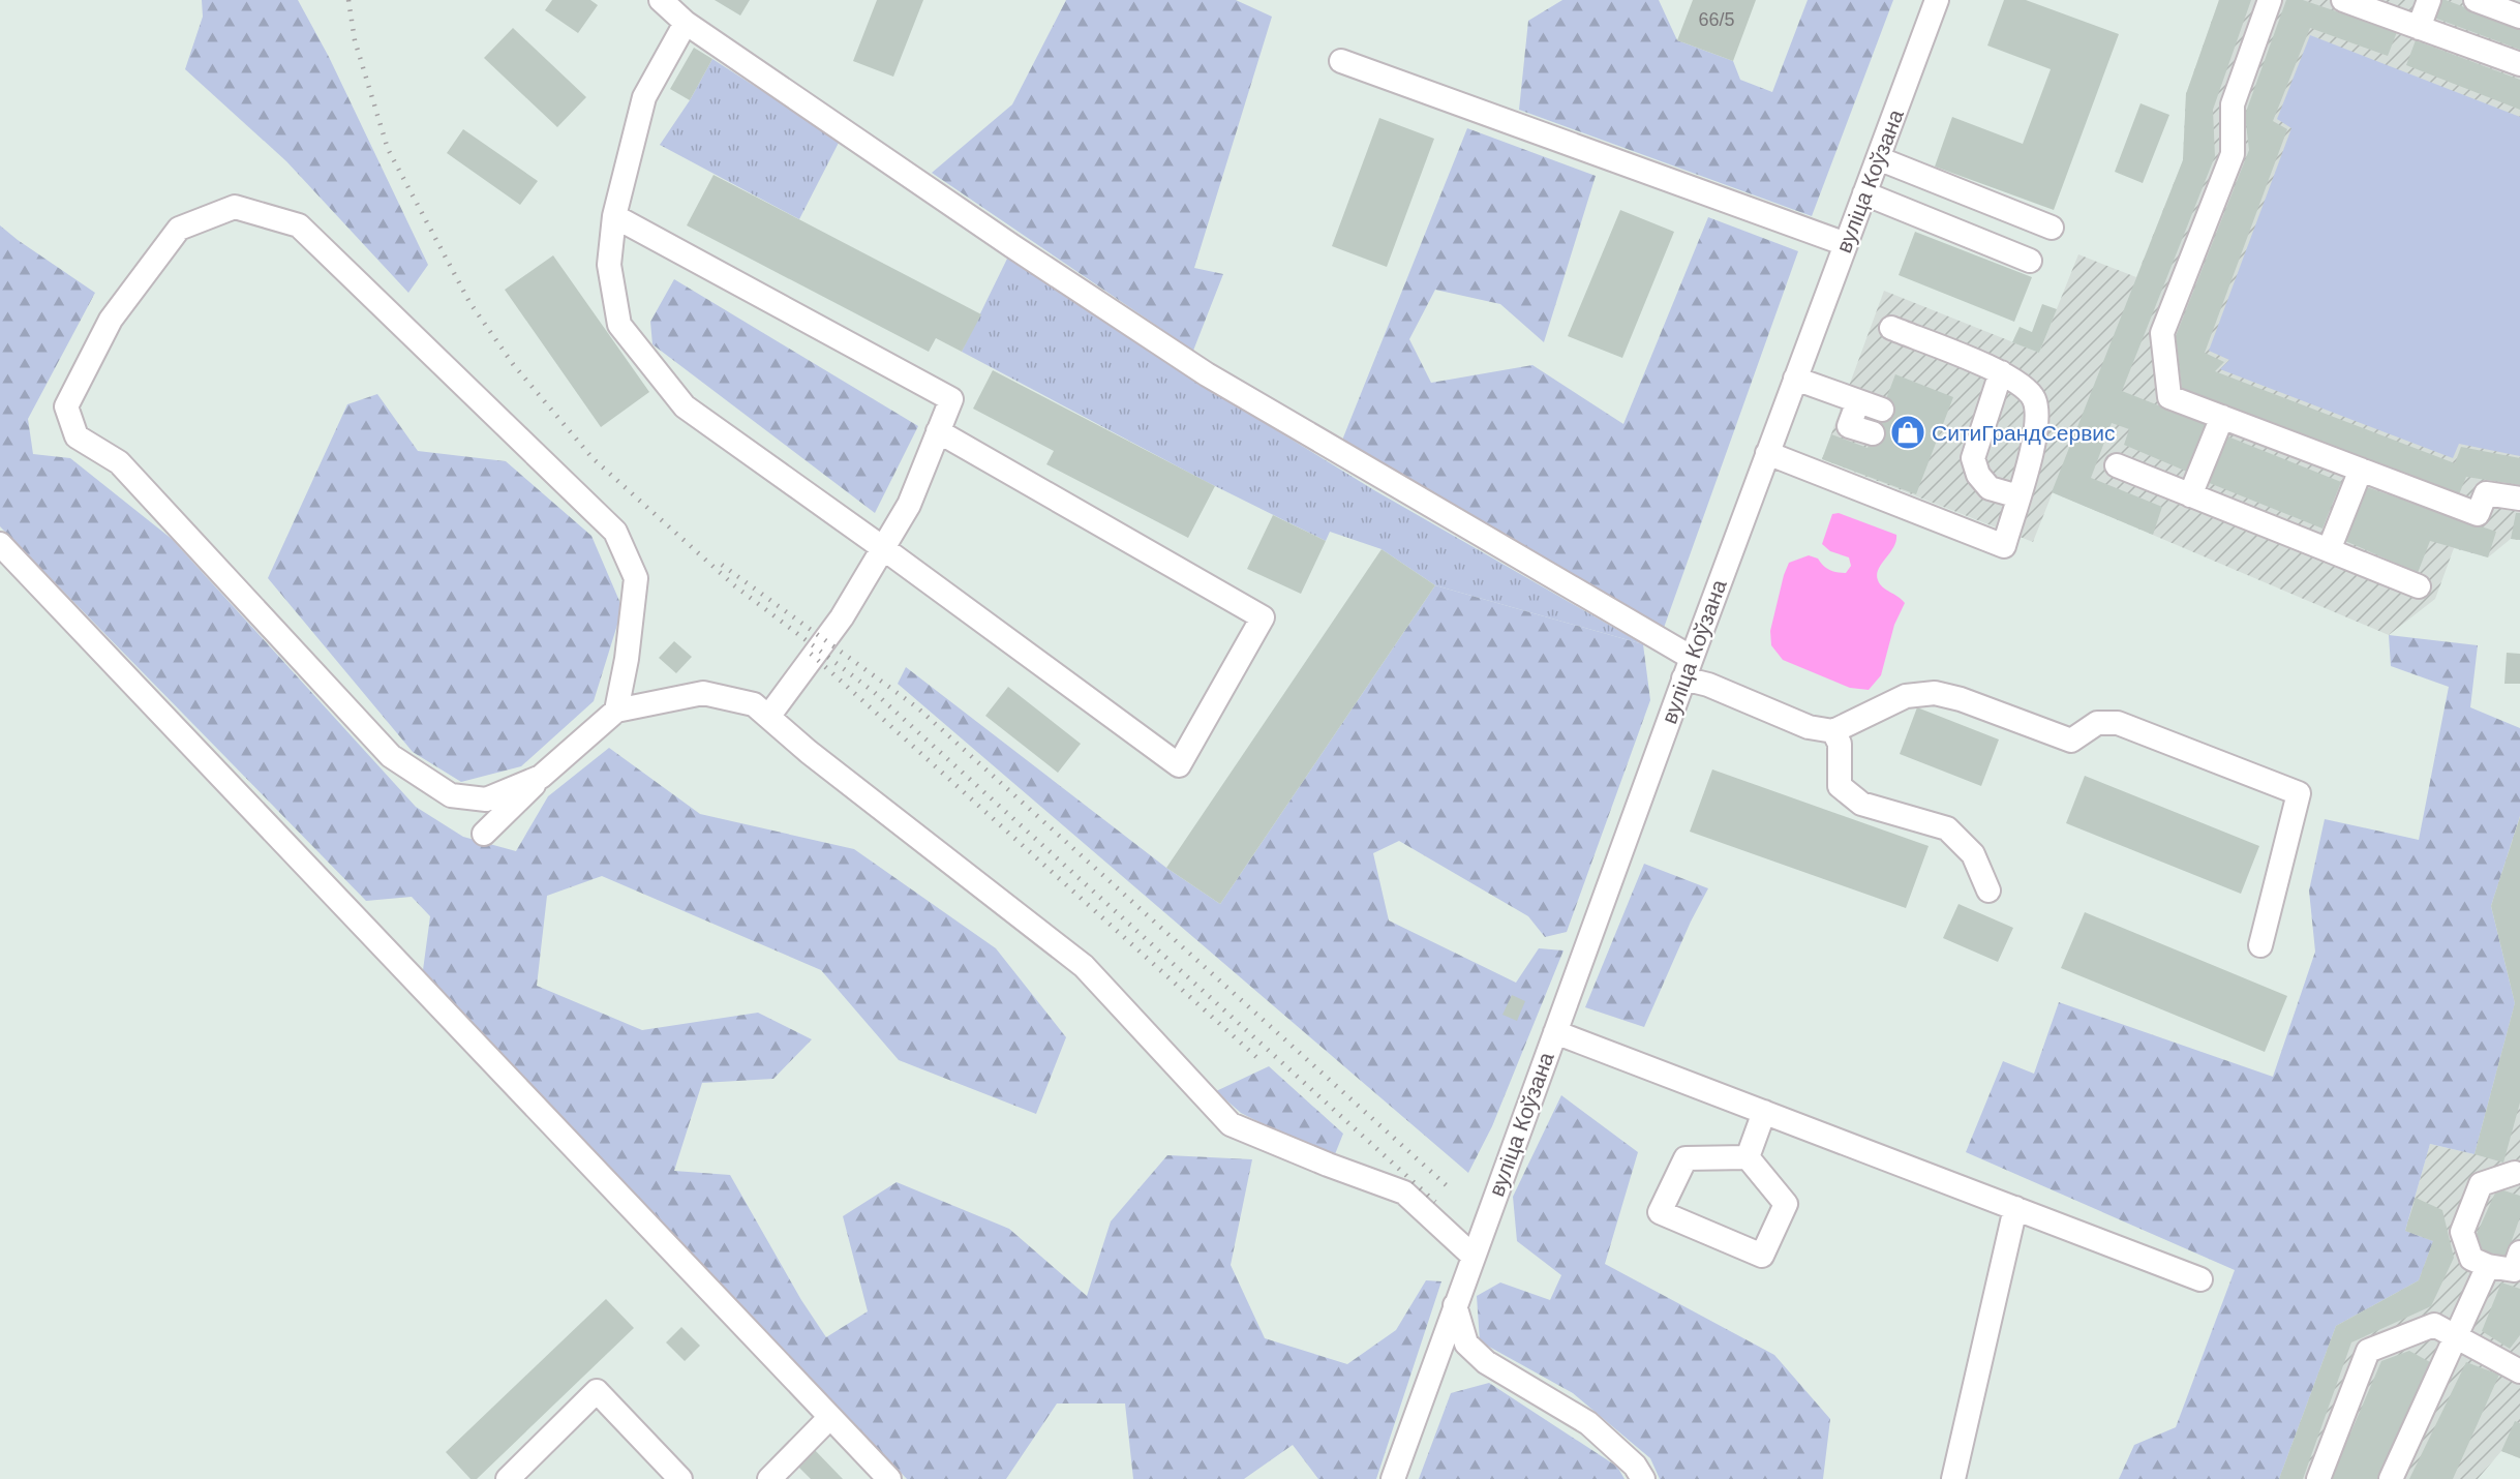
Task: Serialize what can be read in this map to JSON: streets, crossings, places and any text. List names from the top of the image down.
{
  "streets": {
    "street": ["вуліца Коўзана"]
  },
  "places": {
    "shop": ["СитиГрандСервис"]
  },
  "house_numbers": ["66/5"]
}
